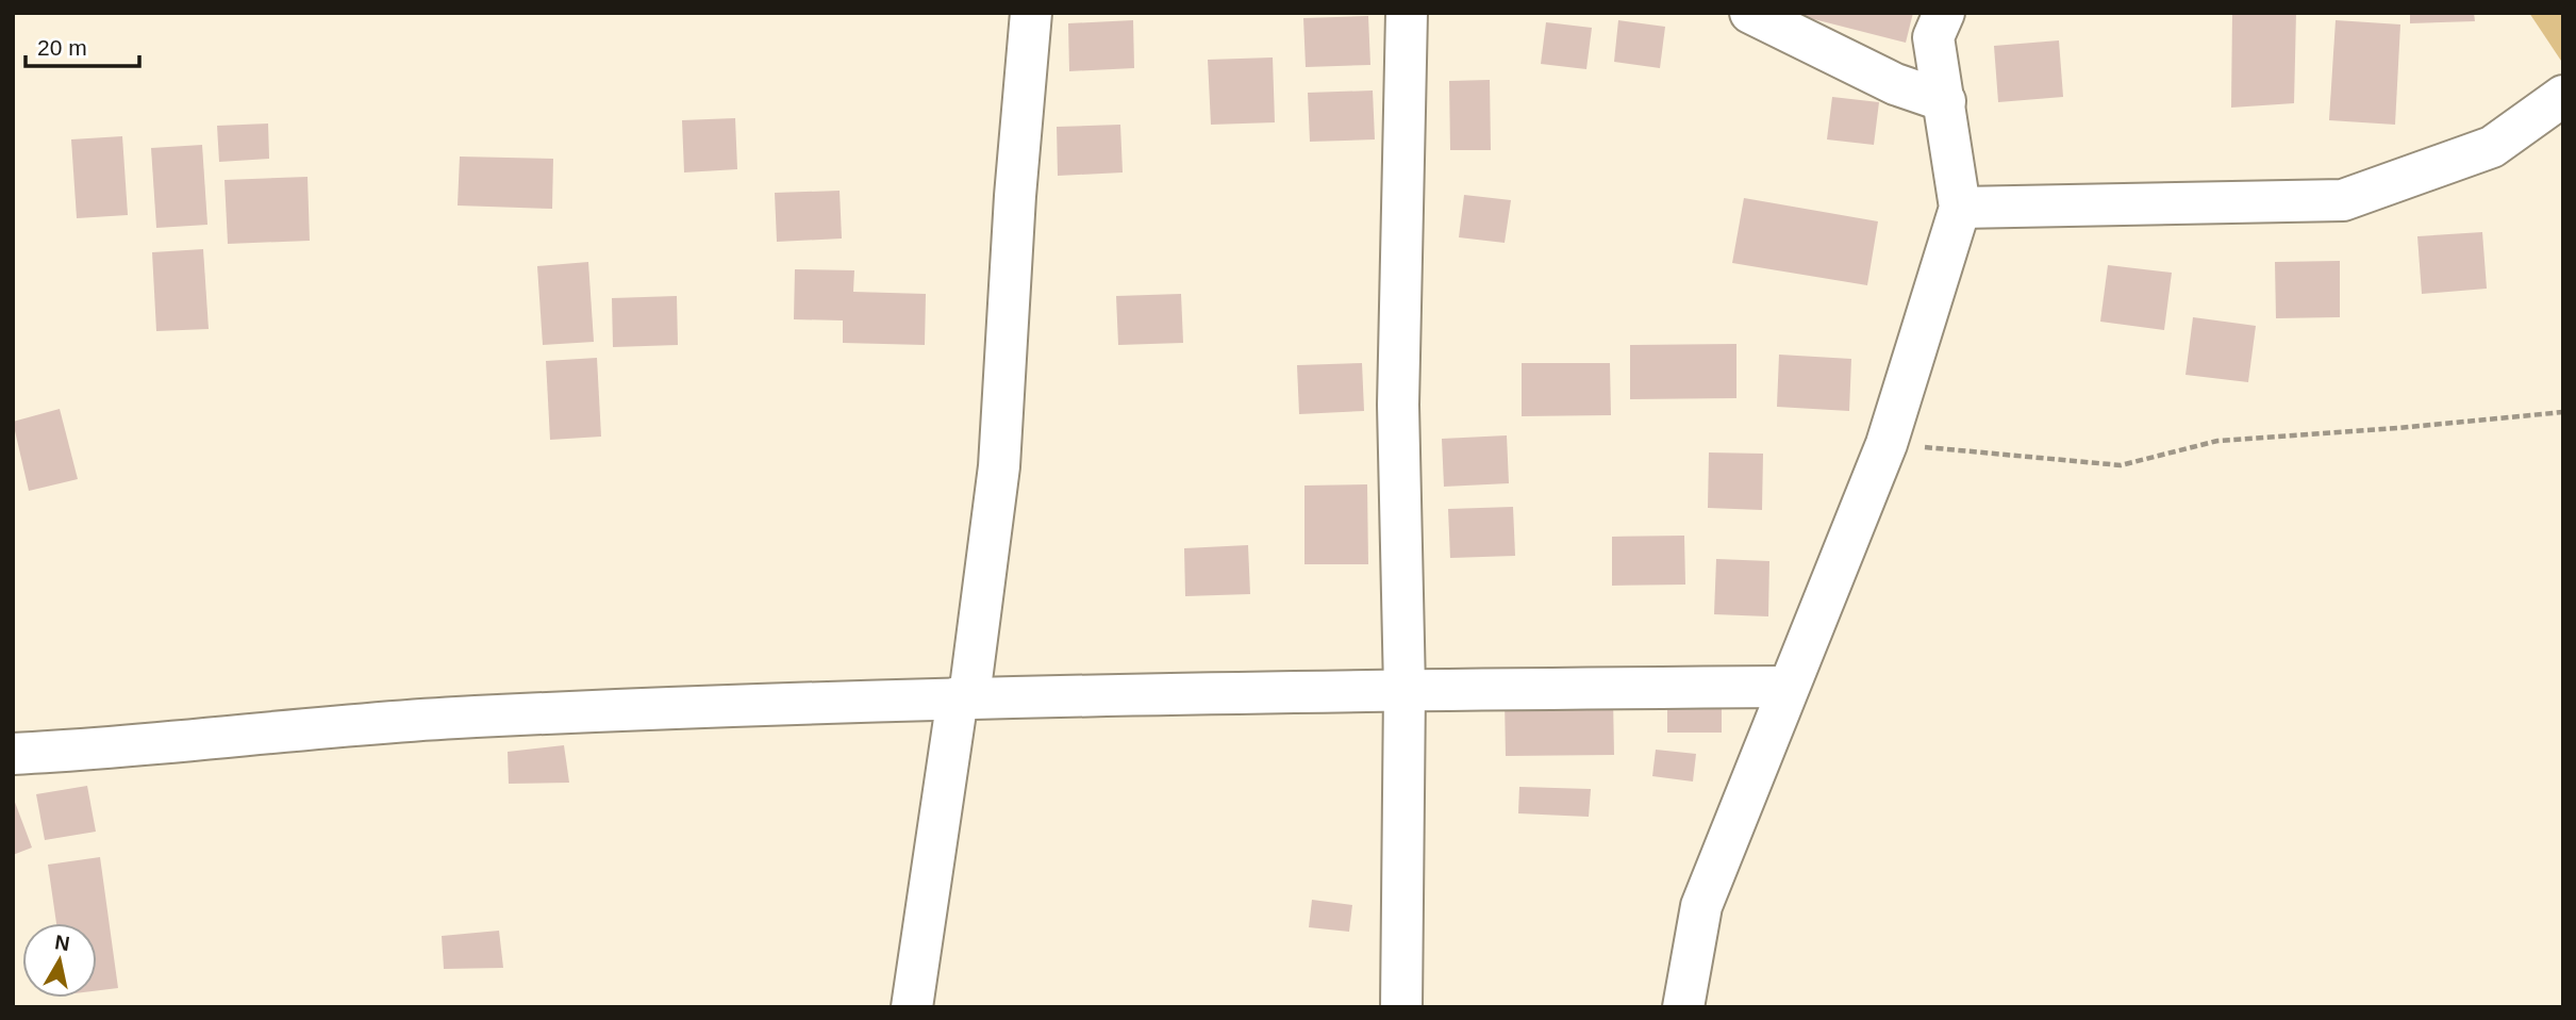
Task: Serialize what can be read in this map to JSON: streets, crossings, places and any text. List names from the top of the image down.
{
  "scale_bar": "20 m",
  "north": "top"
}
